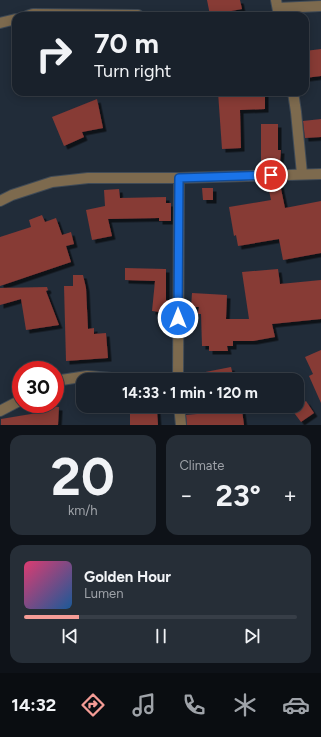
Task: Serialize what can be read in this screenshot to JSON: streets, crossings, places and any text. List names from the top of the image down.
{
  "page": {
    "turn": ["70 m", "Turn right"],
    "limit": "30",
    "trip": "14:33 · 1 min · 120 m",
    "tile": [
      ["20", "km/h"],
      "Climate"
    ],
    "heat": ["−", "23°", "+"],
    "song": ["Golden Hour", "Lumen"],
    "tabs": "14:32"
  }
}
